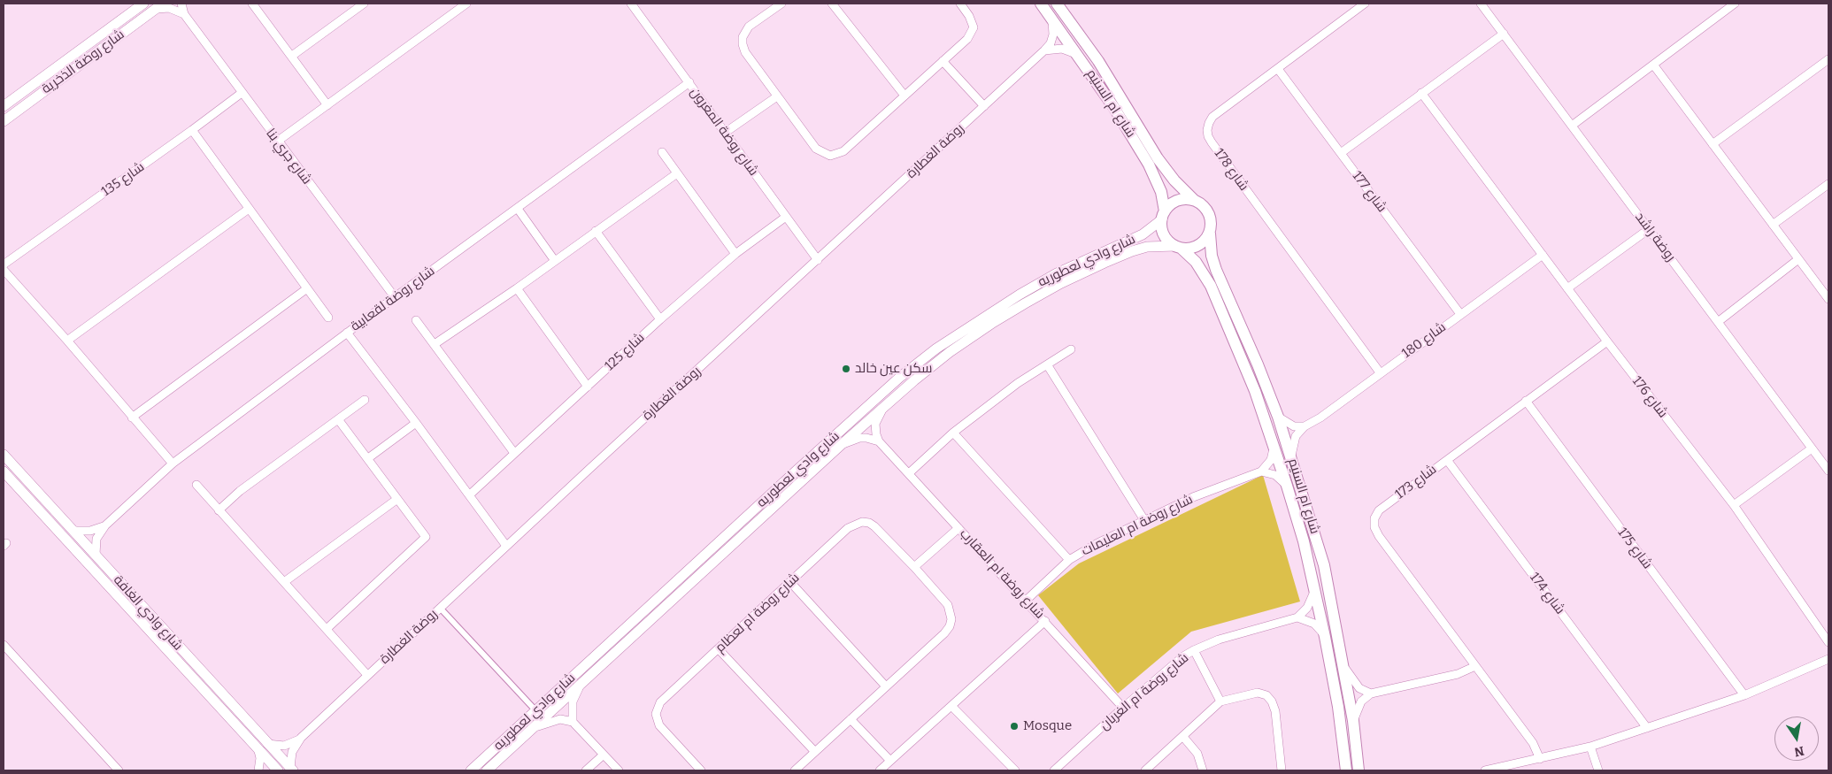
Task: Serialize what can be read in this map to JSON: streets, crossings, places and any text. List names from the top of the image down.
{
  "streets": {
    "main road": ["شارع ام السنيم"],
    "street": [
      "شارع روضة الذخرية",
      "شارع روضة المغرون",
      "روضة الغطارة",
      "شارع جري بنا",
      "شارع 178",
      "شارع 135",
      "شارع 177",
      "روضة راشد",
      "شارع وادي لعطوريه",
      "شارع روضة لقعابية",
      "شارع 180",
      "شارع 125",
      "شارع 176",
      "شارع 173",
      "شارع روضة ام العليمات",
      "شارع 175",
      "شارع روضة ام العقارب",
      "شارع 174",
      "شارع وادي الغافة",
      "شارع روضة ام لعظام",
      "شارع روضة ام الغربان"
    ]
  },
  "crossings": [
    ["شارع ام السنيم", "روضة الغطارة"],
    ["شارع ام السنيم", "شارع وادي لعطوريه"],
    ["شارع ام السنيم", "شارع 180"],
    ["شارع روضة المغرون", "روضة الغطارة"],
    ["شارع روضة المغرون", "شارع روضة لقعابية"],
    ["شارع روضة المغرون", "شارع 125"],
    ["روضة الغطارة", "شارع وادي الغافة"],
    ["شارع جري بنا", "شارع 135"],
    ["شارع جري بنا", "شارع روضة لقعابية"],
    ["شارع 178", "شارع 177"],
    ["شارع 178", "شارع 180"],
    ["شارع 177", "شارع 180"],
    ["شارع روضة لقعابية", "شارع وادي الغافة"],
    ["شارع 180", "شارع 176"],
    ["شارع 176", "شارع 173"],
    ["شارع 173", "شارع 175"],
    ["شارع 173", "شارع 174"],
    ["شارع روضة ام العليمات", "شارع روضة ام العقارب"],
    ["شارع روضة ام العقارب", "شارع روضة ام الغربان"]
  ],
  "places": ["سكن عين خالد", "Mosque"],
  "north": "bottom"
}
